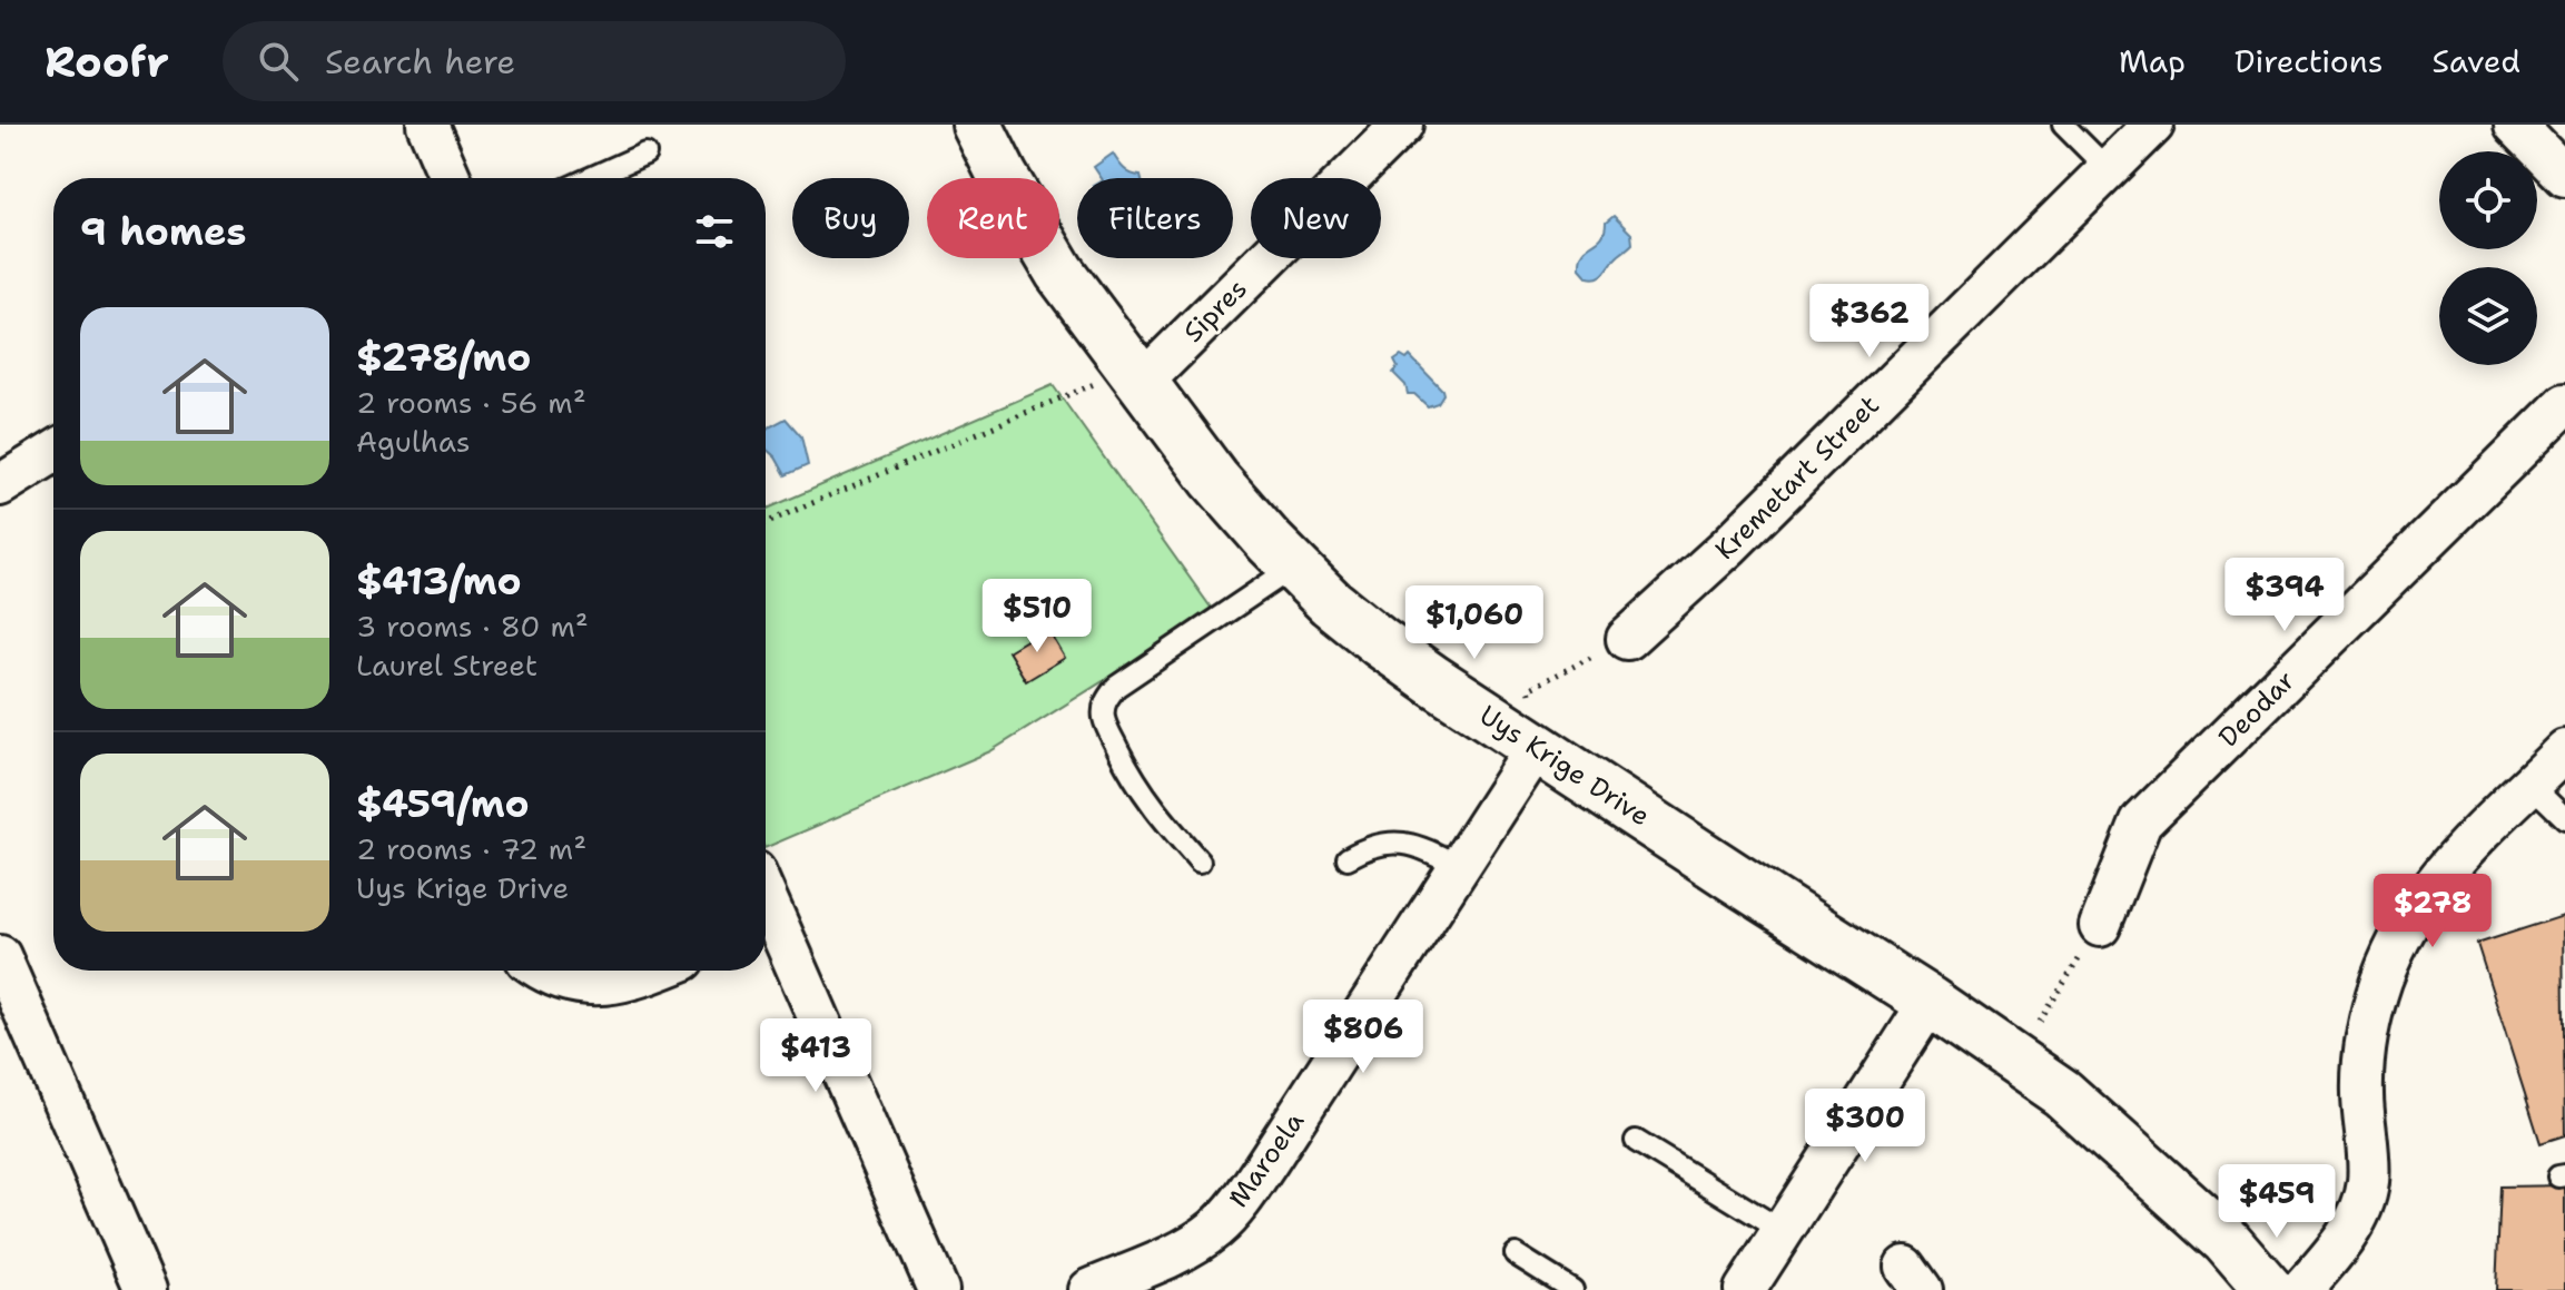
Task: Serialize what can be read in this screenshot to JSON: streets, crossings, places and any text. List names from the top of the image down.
{
  "streets": {
    "street": [
      "Sipres",
      "Kremetart Street",
      "Deodar",
      "Uys Krige Drive",
      "Maroela"
    ]
  },
  "crossings": [
    ["Sipres", "Uys Krige Drive"],
    ["Uys Krige Drive", "Maroela"]
  ],
  "page": {
    "header": "Roofr",
    "search": "Search here",
    "nav": ["Map", "Directions", "Saved"],
    "chip": [
      "Buy",
      "Rent",
      "Filters",
      "New"
    ],
    "heading": "9 homes",
    "price": [
      "$362",
      "$394",
      "$510",
      "$1,060",
      "$278",
      "$806",
      "$413",
      "$300",
      "$459"
    ],
    "list": [
      {
        "name": "$278/mo",
        "note": "2 rooms · 56 m² · Agulhas"
      },
      {
        "name": "$413/mo",
        "note": "3 rooms · 80 m² · Laurel Street"
      },
      {
        "name": "$459/mo",
        "note": "2 rooms · 72 m² · Uys Krige Drive"
      }
    ]
  }
}
